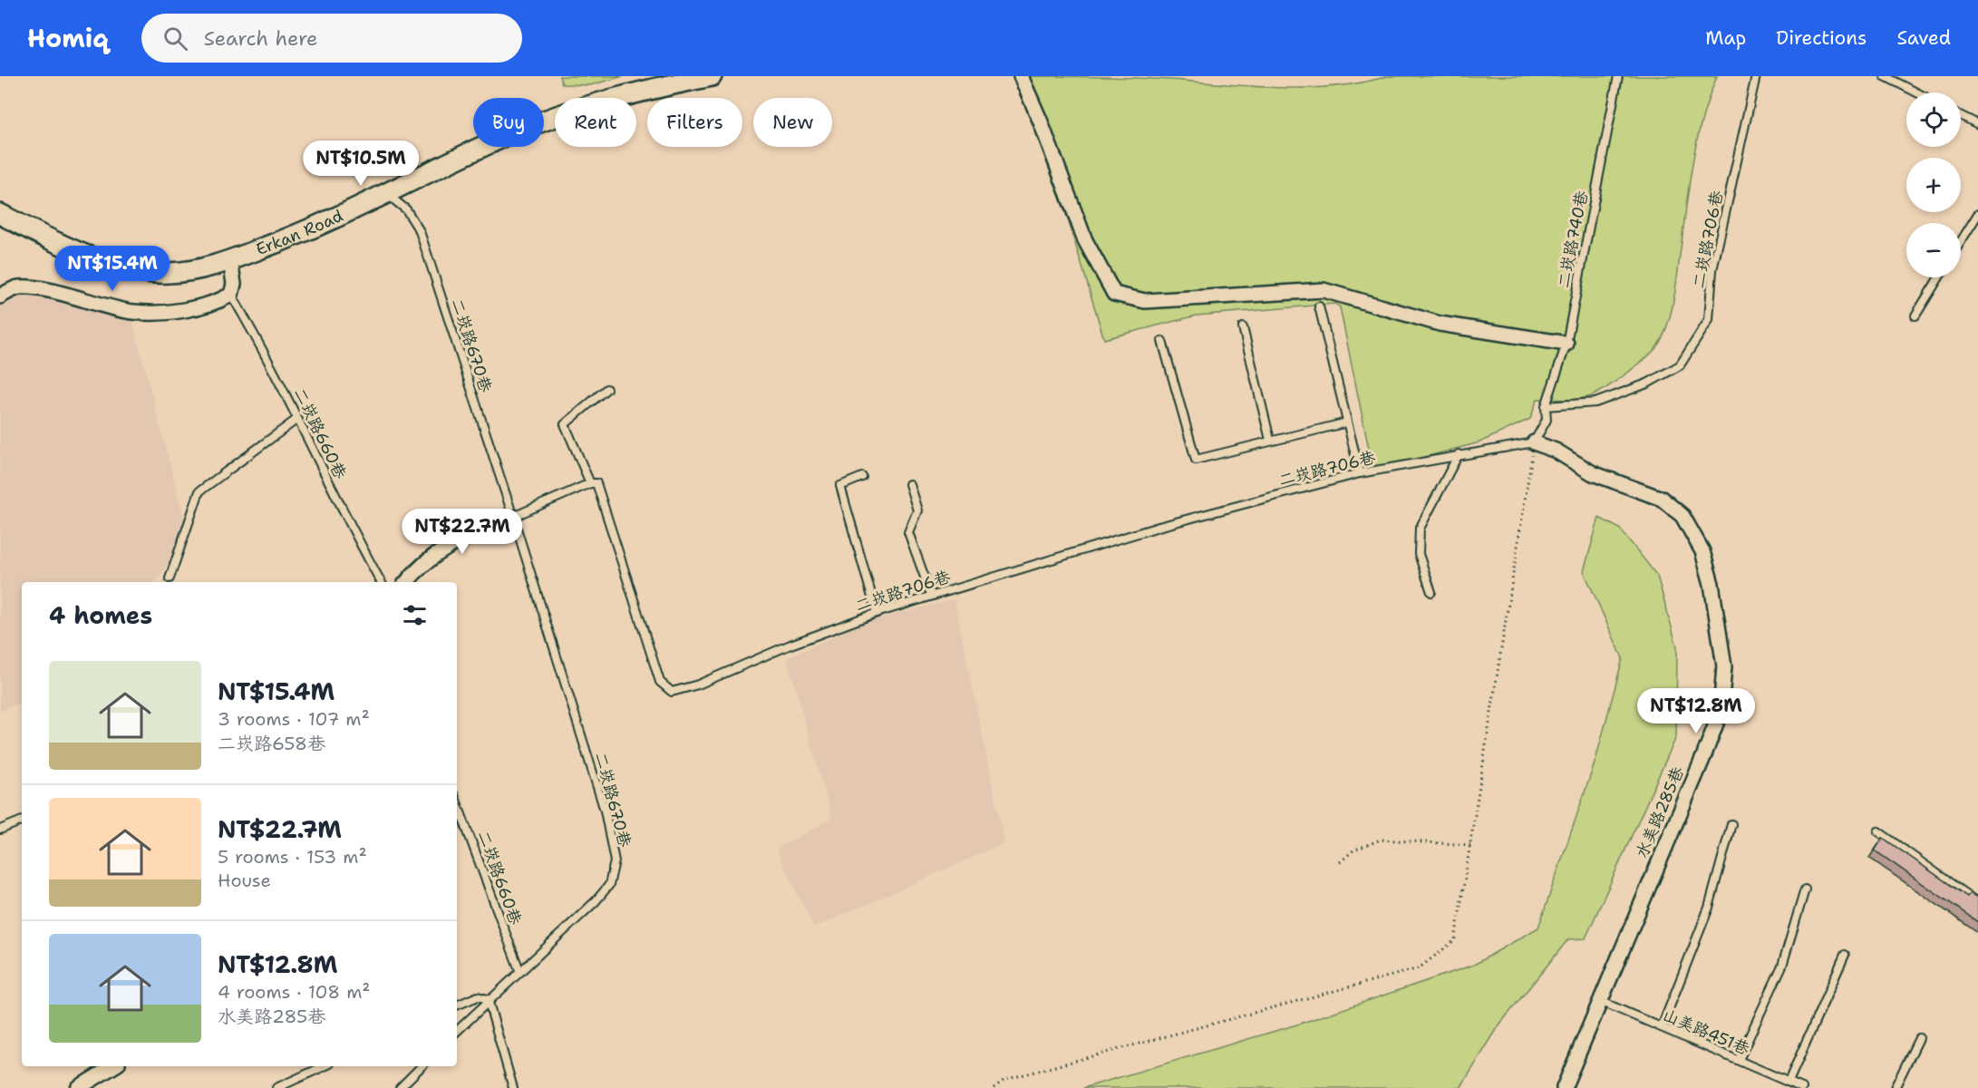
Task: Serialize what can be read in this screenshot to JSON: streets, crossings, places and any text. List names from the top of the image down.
{
  "streets": {
    "street": ["Erkan Road", "水美路285巷"],
    "lane": [
      "二崁路740巷",
      "二崁路706巷",
      "二崁路670巷",
      "二崁路660巷",
      "山美路451巷"
    ]
  },
  "crossings": [
    ["Erkan Road", "二崁路670巷"],
    ["二崁路740巷", "二崁路706巷"],
    ["二崁路706巷", "水美路285巷"],
    ["二崁路670巷", "二崁路660巷"],
    ["水美路285巷", "山美路451巷"]
  ],
  "page": {
    "header": "Homiq",
    "search": "Search here",
    "nav": ["Map", "Directions", "Saved"],
    "map_buttons": ["+", "−"],
    "chip": [
      "Buy",
      "Rent",
      "Filters",
      "New"
    ],
    "price": [
      "NT$10.5M",
      "NT$15.4M",
      "NT$22.7M",
      "NT$12.8M"
    ],
    "heading": "4 homes",
    "list": [
      {
        "name": "NT$15.4M",
        "note": "3 rooms · 107 m² · 二崁路658巷"
      },
      {
        "name": "NT$22.7M",
        "note": "5 rooms · 153 m² · House"
      },
      {
        "name": "NT$12.8M",
        "note": "4 rooms · 108 m² · 水美路285巷"
      }
    ]
  }
}
